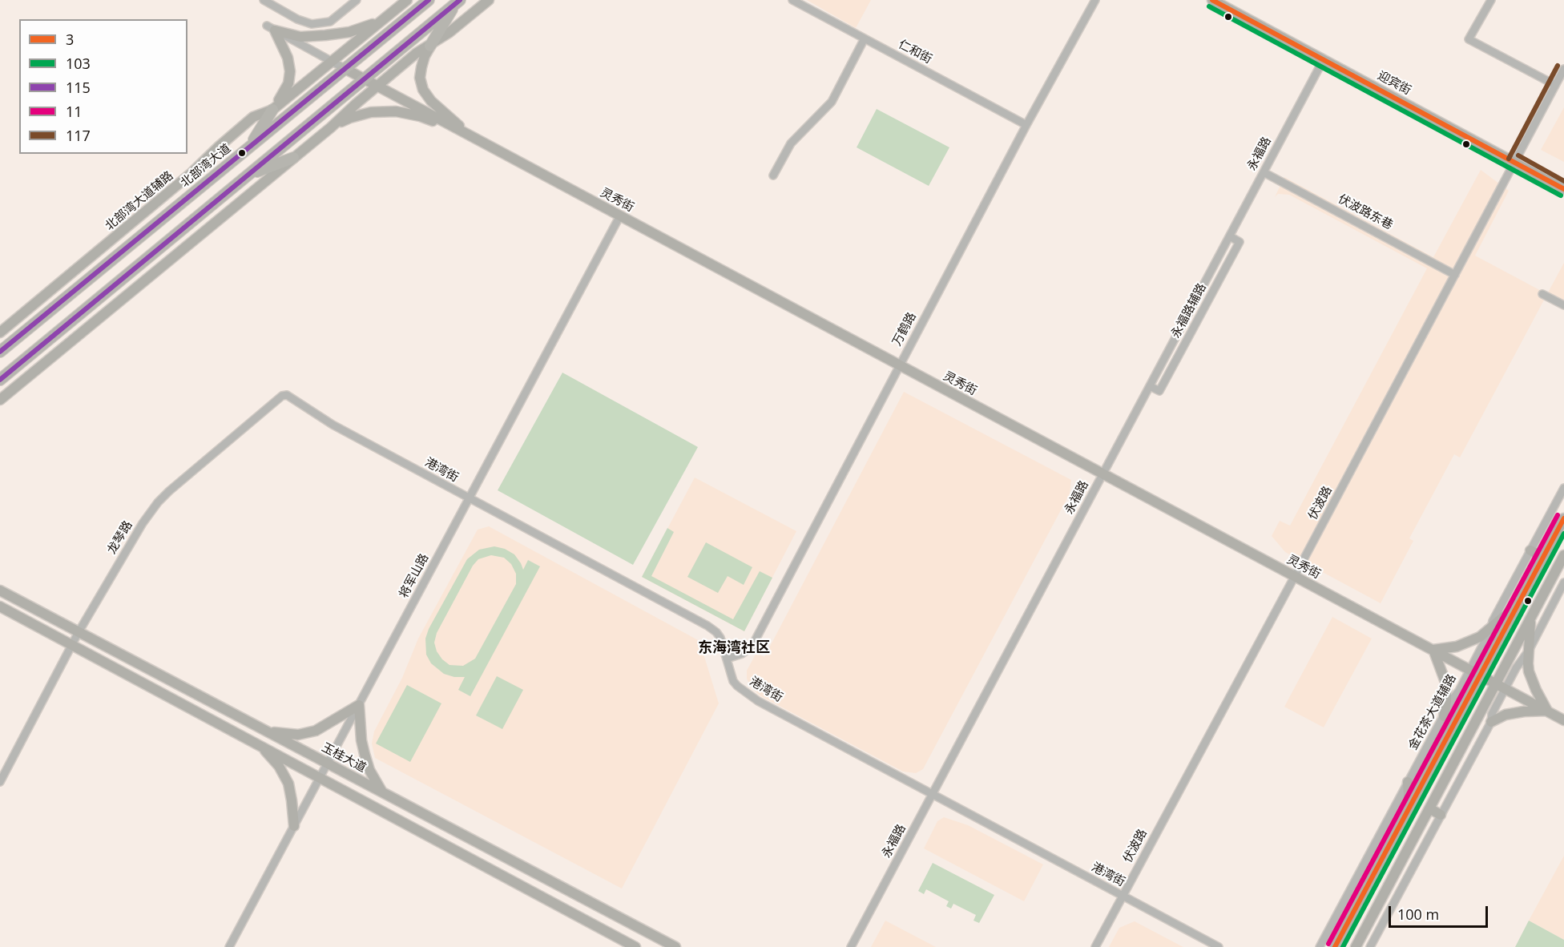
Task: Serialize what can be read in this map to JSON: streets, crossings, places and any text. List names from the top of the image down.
{
  "streets": {
    "highway": ["北部湾大道"],
    "main road": [
      "迎宾街",
      "灵秀街",
      "北部湾大道辅路",
      "玉桂大道"
    ],
    "street": [
      "仁和街",
      "永福路",
      "伏波路东巷",
      "永福路辅路",
      "万鹤路",
      "港湾街",
      "伏波路",
      "龙琴路",
      "将军山路",
      "金花茶大道辅路"
    ]
  },
  "crossings": [
    ["仁和街", "万鹤路"],
    ["迎宾街", "永福路"],
    ["迎宾街", "伏波路"],
    ["永福路", "灵秀街"],
    ["永福路", "伏波路东巷"],
    ["永福路", "永福路辅路"],
    ["永福路", "港湾街"],
    ["北部湾大道", "灵秀街"],
    ["灵秀街", "万鹤路"],
    ["灵秀街", "伏波路"],
    ["灵秀街", "将军山路"],
    ["灵秀街", "金花茶大道辅路"],
    ["伏波路东巷", "伏波路"],
    ["万鹤路", "港湾街"],
    ["港湾街", "伏波路"],
    ["港湾街", "龙琴路"],
    ["港湾街", "将军山路"],
    ["龙琴路", "玉桂大道"],
    ["将军山路", "玉桂大道"]
  ],
  "districts": ["东海湾社区"],
  "lines": [
    "transit line 3",
    "transit line 115",
    "transit line 103",
    "transit line 117",
    "transit line 11"
  ],
  "legend": [
    "3",
    "103",
    "115",
    "11",
    "117"
  ],
  "scale_bar": "100 m"
}
